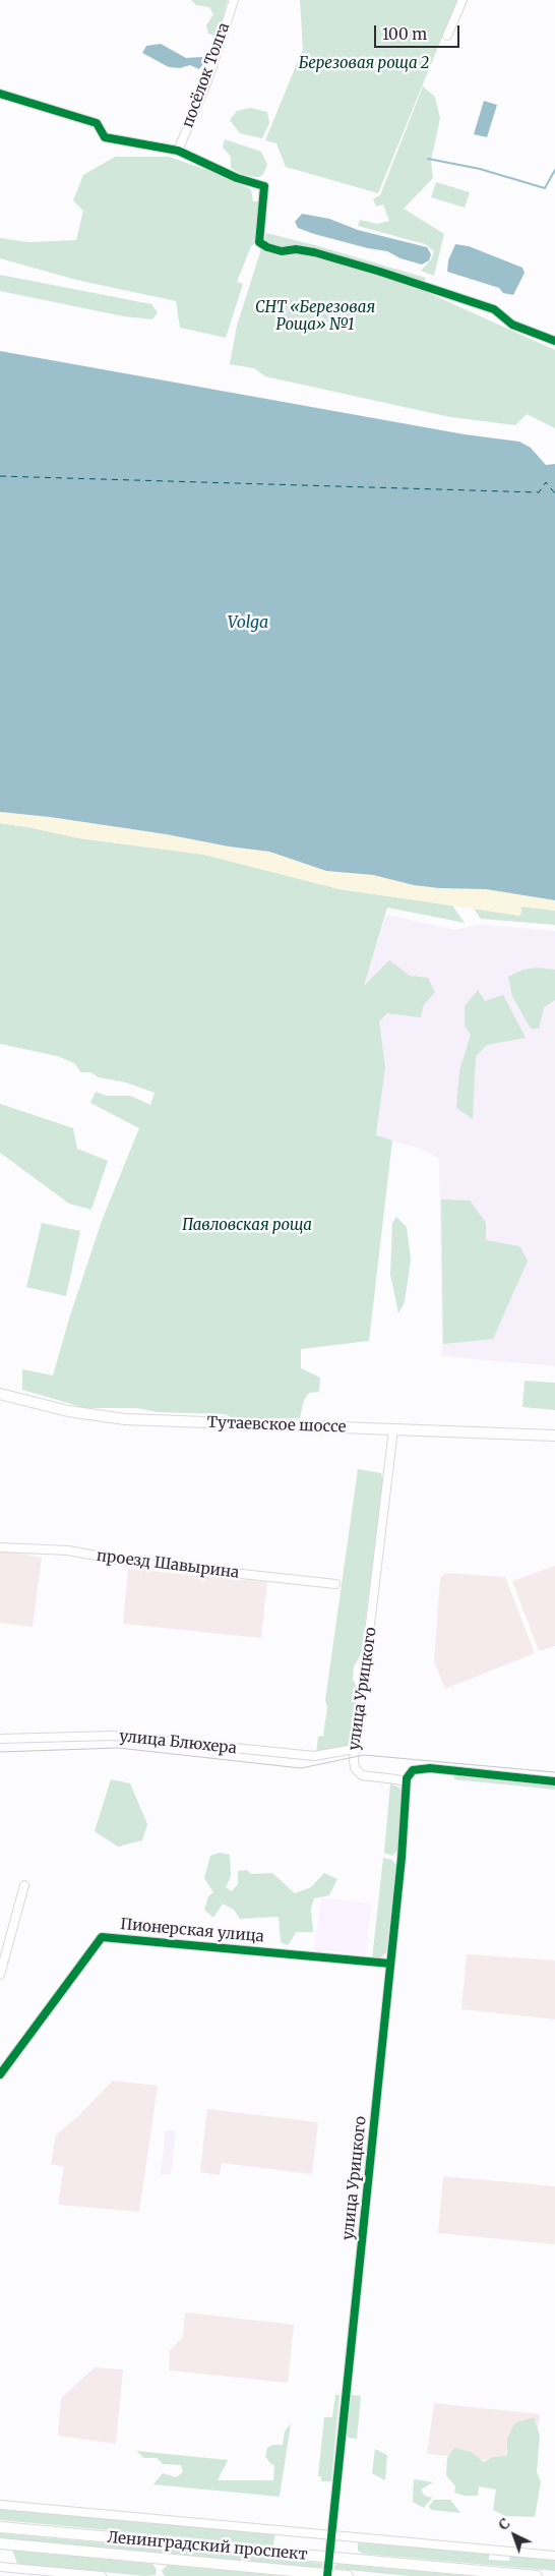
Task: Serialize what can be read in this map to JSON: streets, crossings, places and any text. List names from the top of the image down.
{
  "streets": {
    "main road": ["Тутаевское шоссе", "Ленинградский проспект"],
    "street": [
      "посёлок Толга",
      "проезд Шавырина",
      "улица Урицкого",
      "улица Блюхера",
      "Пионерская улица"
    ]
  },
  "crossings": [
    ["Тутаевское шоссе", "улица Урицкого"],
    ["улица Урицкого", "улица Блюхера"],
    ["улица Урицкого", "Пионерская улица"],
    ["улица Урицкого", "Ленинградский проспект"]
  ],
  "water": ["Volga"],
  "parks": ["Березовая роща 2", "СНТ «Березовая Роща» №1", "Павловская роща"],
  "scale_bar": "100 m",
  "north": "top left"
}
